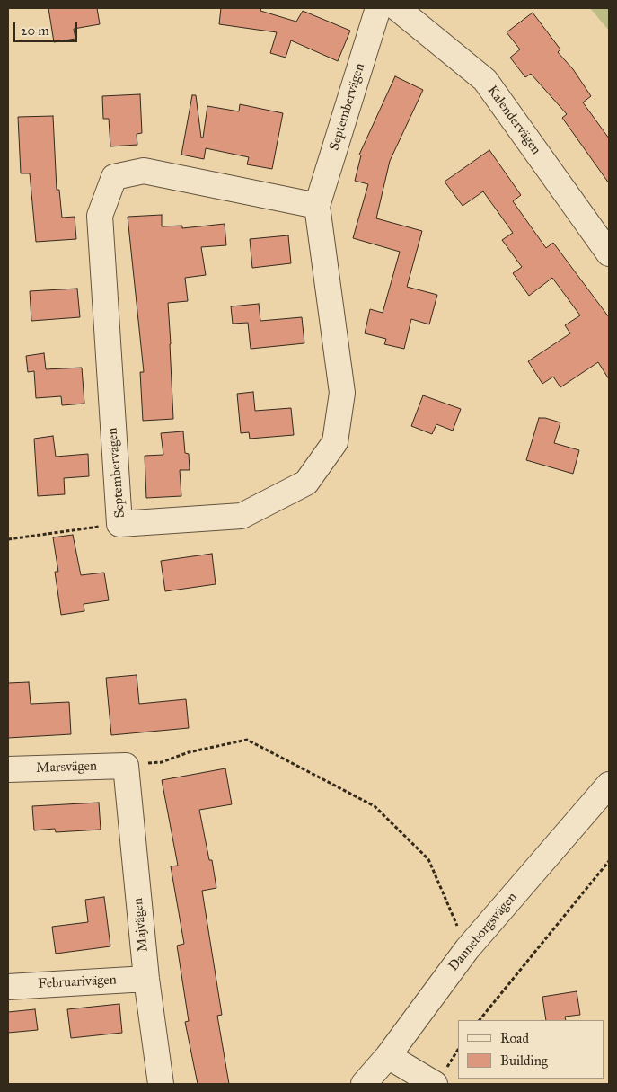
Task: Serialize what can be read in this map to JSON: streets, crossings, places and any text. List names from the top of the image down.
{
  "streets": {
    "street": [
      "Septembervägen",
      "Kalendervägen",
      "Marsvägen",
      "Majvägen",
      "Danneborgsvägen",
      "Februarivägen"
    ]
  },
  "crossings": [
    ["Marsvägen", "Majvägen"],
    ["Majvägen", "Februarivägen"]
  ],
  "legend": ["Road", "Building"],
  "scale_bar": "20 m"
}
